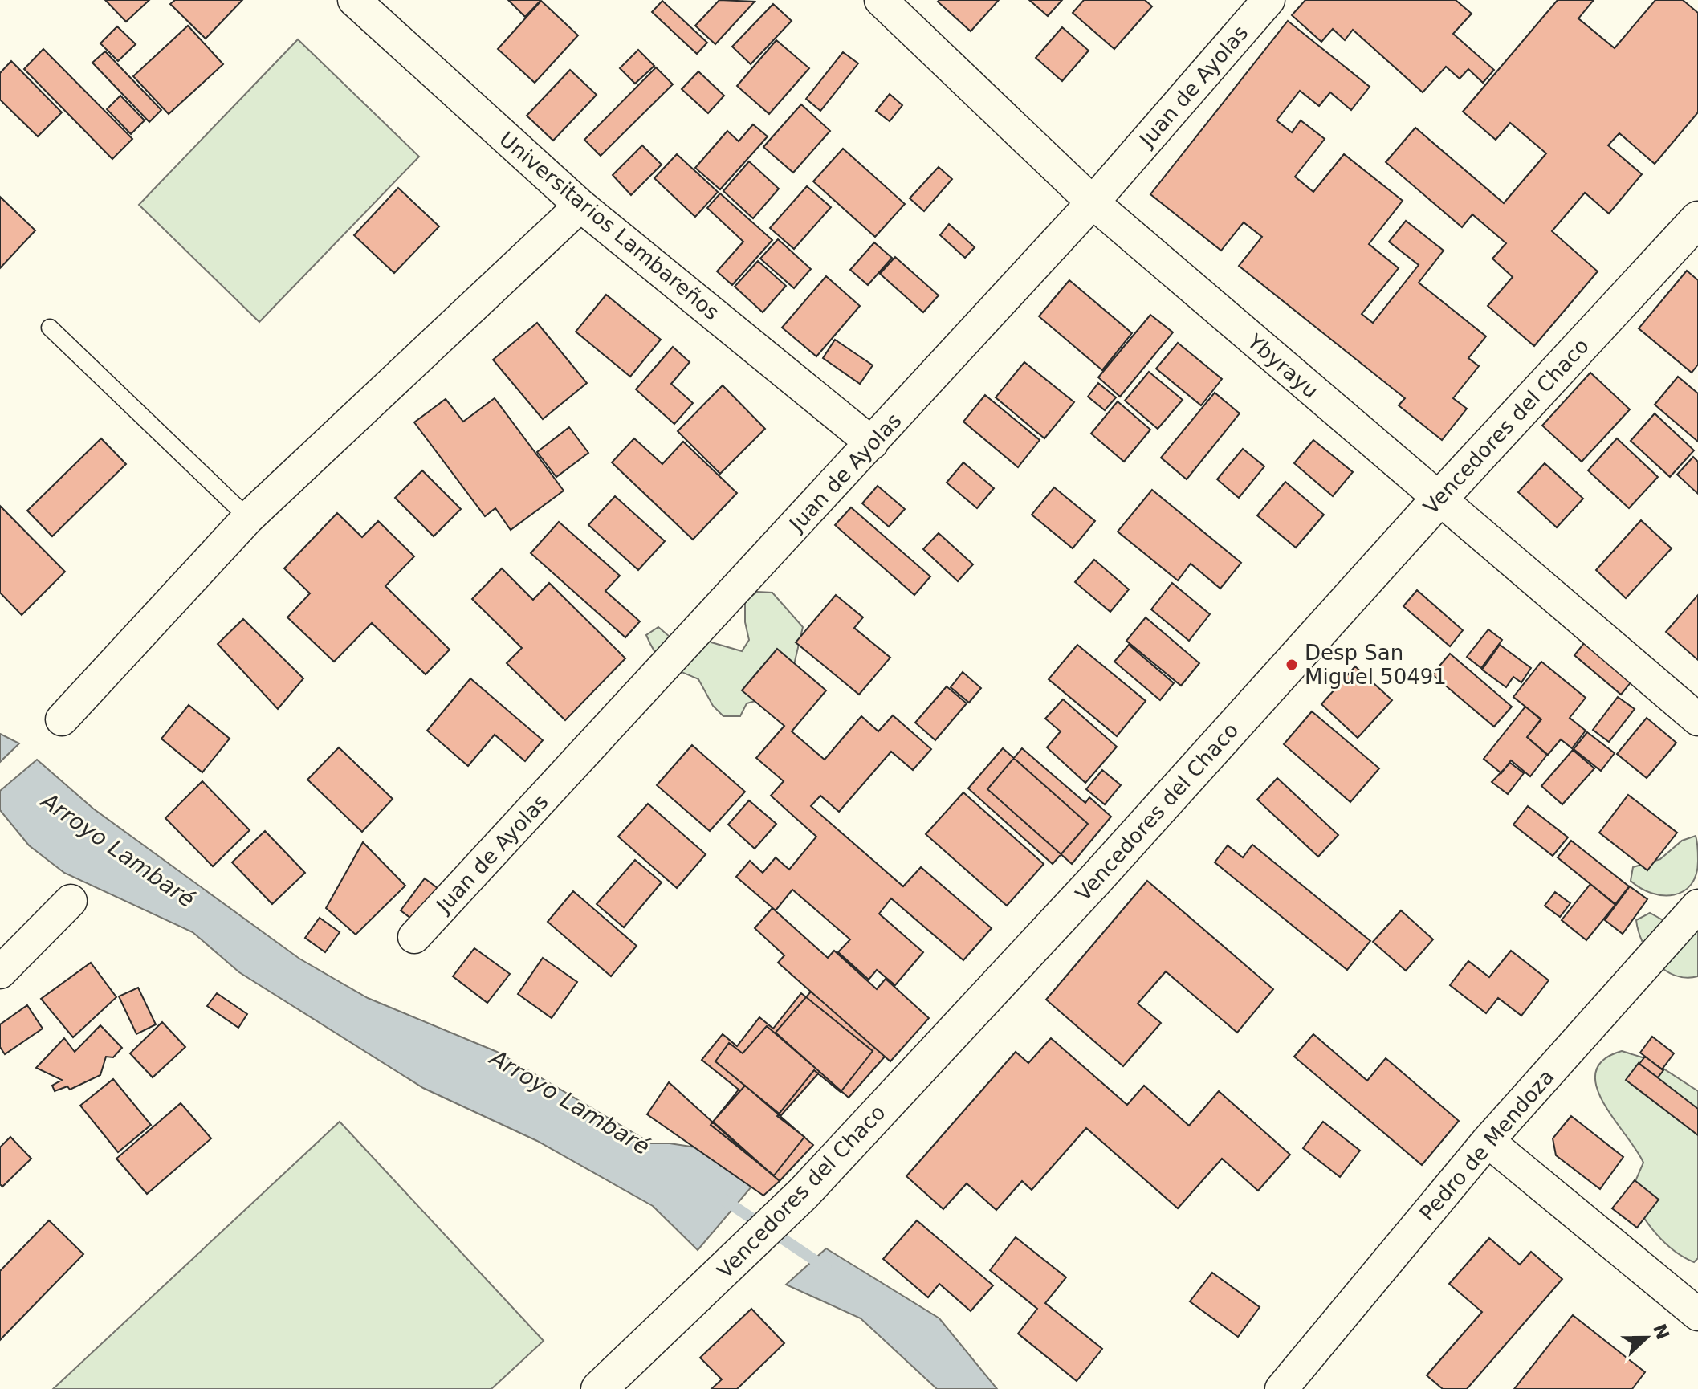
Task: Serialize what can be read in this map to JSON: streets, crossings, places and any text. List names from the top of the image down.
{
  "streets": {
    "street": [
      "Juan de Ayolas",
      "Universitarios Lambareños",
      "Ybyrayu",
      "Vencedores del Chaco",
      "Pedro de Mendoza"
    ]
  },
  "crossings": [
    ["Juan de Ayolas", "Universitarios Lambareños"],
    ["Juan de Ayolas", "Ybyrayu"],
    ["Ybyrayu", "Vencedores del Chaco"]
  ],
  "water": ["Arroyo Lambaré"],
  "places": ["Desp San Miguel 50491"],
  "north": "right"
}
